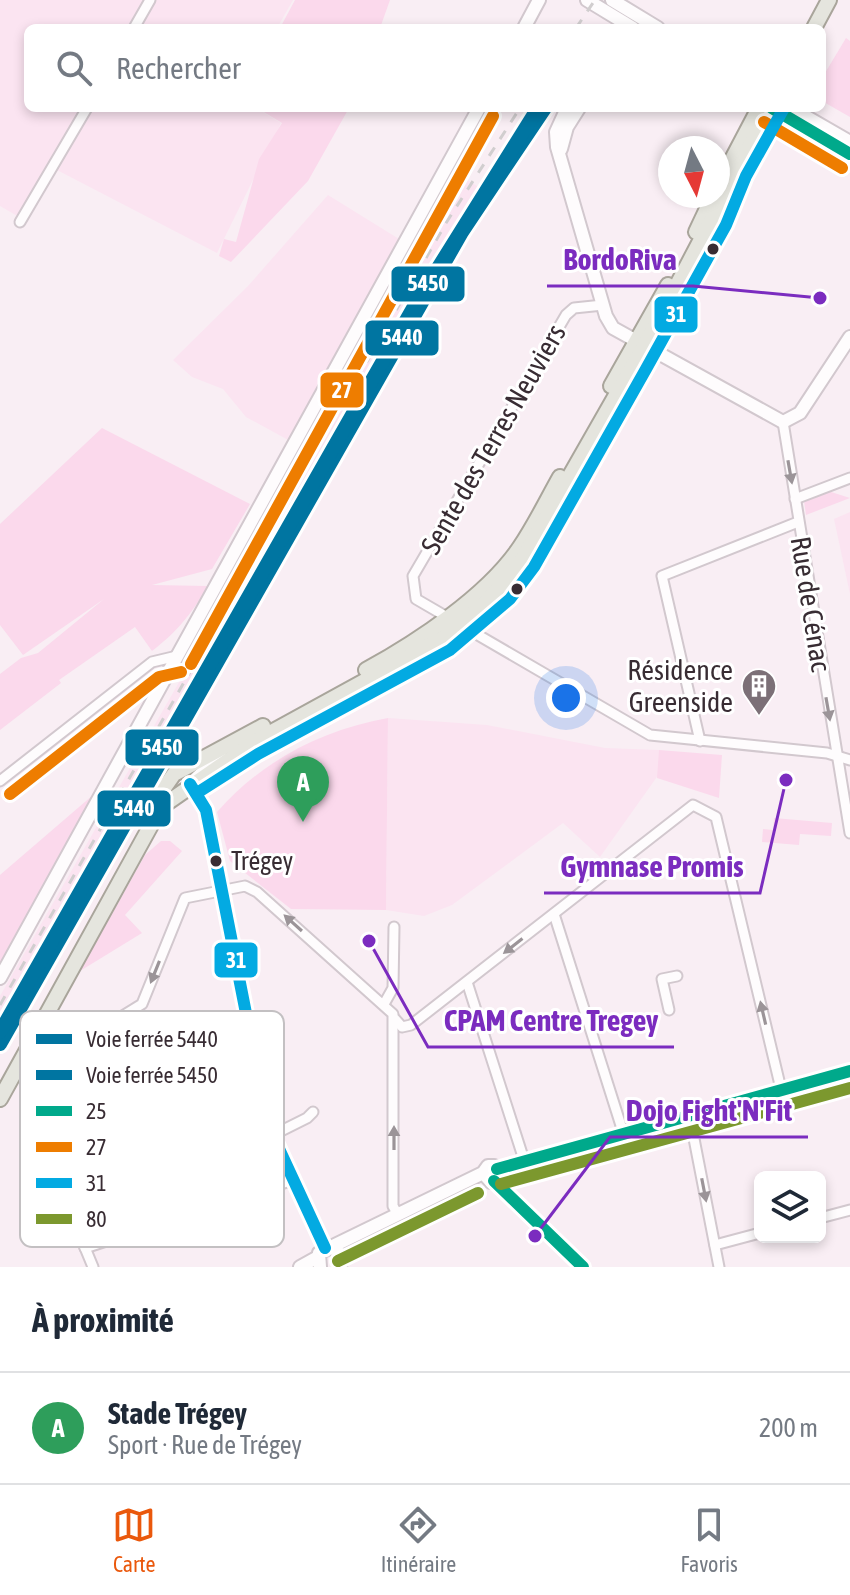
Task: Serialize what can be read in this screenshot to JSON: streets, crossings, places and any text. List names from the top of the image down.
{
  "streets": {
    "street": ["Sente des Terres Neuviers", "Rue de Cénac"]
  },
  "one_way": ["Rue de Cénac"],
  "places": {
    "other": [
      "BordoRiva",
      "Gymnase Promis",
      "Trégey",
      "CPAM Centre Tregey",
      "Dojo Fight'N'Fit"
    ],
    "building": ["Résidence Greenside"]
  },
  "lines": [
    "rail line 5440",
    "rail line 5450",
    "transit line 25",
    "transit line 31",
    "transit line 27",
    "transit line 80"
  ],
  "legend": [
    "Voie ferrée 5440",
    "Voie ferrée 5450",
    "25",
    "27",
    "31",
    "80"
  ],
  "north": "bottom",
  "page": {
    "search": "Rechercher",
    "pins": "A",
    "heading": "À proximité",
    "list": [
      {
        "mark": "A",
        "name": "Stade Trégey",
        "note": "Sport · Rue de Trégey",
        "value": "200 m"
      }
    ],
    "nav": ["Carte", "Itinéraire", "Favoris"]
  }
}
